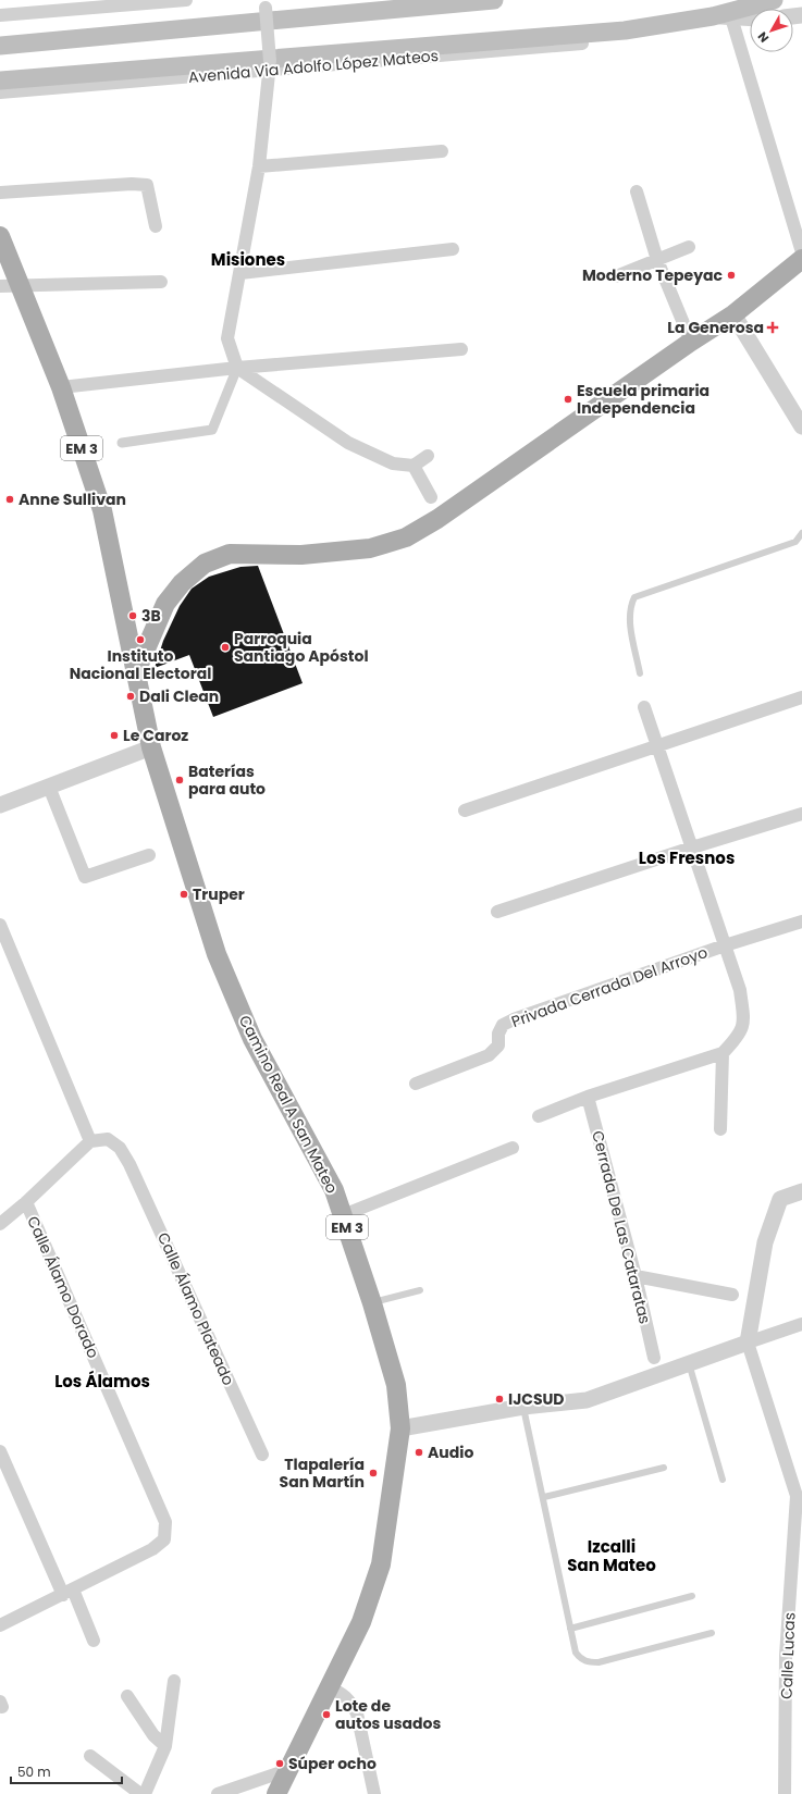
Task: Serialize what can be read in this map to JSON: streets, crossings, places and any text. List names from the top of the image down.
{
  "streets": {
    "main road": ["Avenida Via Adolfo López Mateos", "EM 3", "Camino Real A San Mateo"],
    "street": [
      "Privada Cerrada Del Arroyo",
      "Cerrada De Las Cataratas",
      "Calle Álamo Dorado",
      "Calle Álamo Plateado",
      "Calle Lucas"
    ]
  },
  "districts": [
    "Misiones",
    "Los Fresnos",
    "Los Álamos",
    "Izcalli San Mateo"
  ],
  "places": {
    "other": [
      "Moderno Tepeyac",
      "Escuela primaria Independencia",
      "Anne Sullivan",
      "3B",
      "Instituto Nacional Electoral",
      "Parroquia Santiago Apóstol",
      "Dali Clean",
      "Le Caroz",
      "Baterías para auto",
      "Truper",
      "IJCSUD",
      "Audio",
      "Tlapalería San Martín",
      "Lote de autos usados",
      "Súper ocho"
    ],
    "health": ["La Generosa"]
  },
  "scale_bar": "50 m",
  "north": "bottom left"
}
